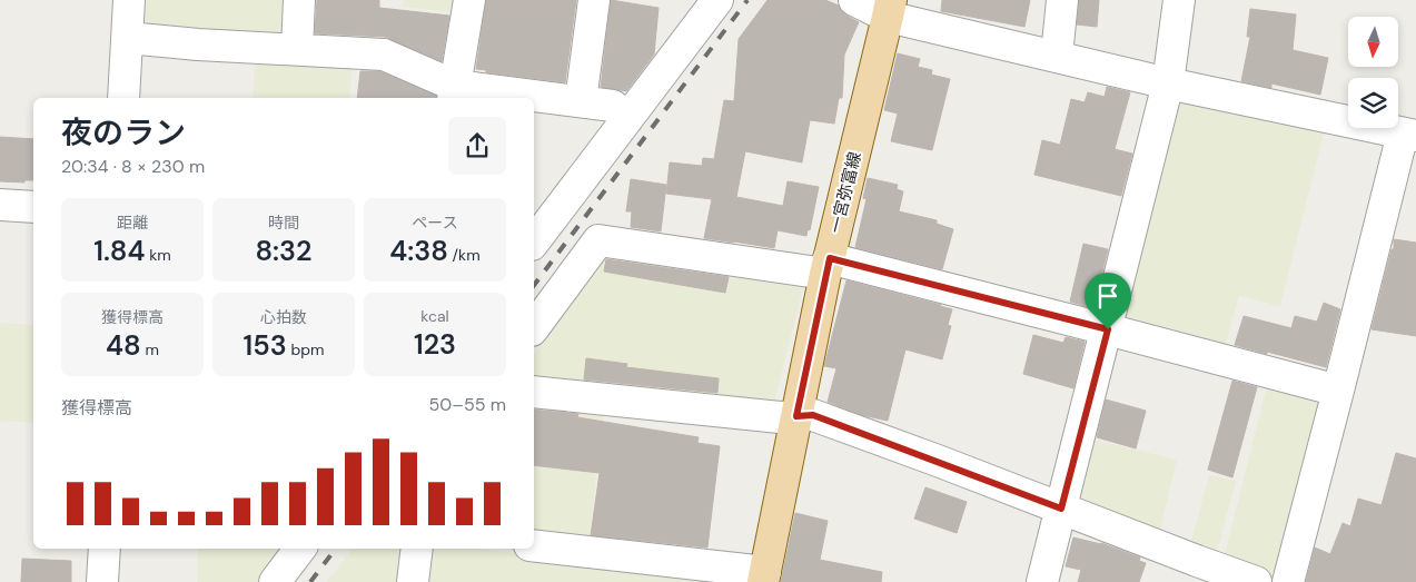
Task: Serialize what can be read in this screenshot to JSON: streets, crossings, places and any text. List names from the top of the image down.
{
  "streets": {
    "main road": ["一宮弥富線"]
  },
  "north": "bottom",
  "page": {
    "heading": ["夜のラン", "20:34 · 8 × 230 m"],
    "stats": [
      ["距離", "1.84 km"],
      ["時間", "8:32"],
      ["ペース", "4:38 /km"],
      ["獲得標高", "48 m"],
      ["心拍数", "153 bpm"],
      ["kcal", "123"]
    ],
    "chart": ["獲得標高", "50–55 m"]
  }
}
